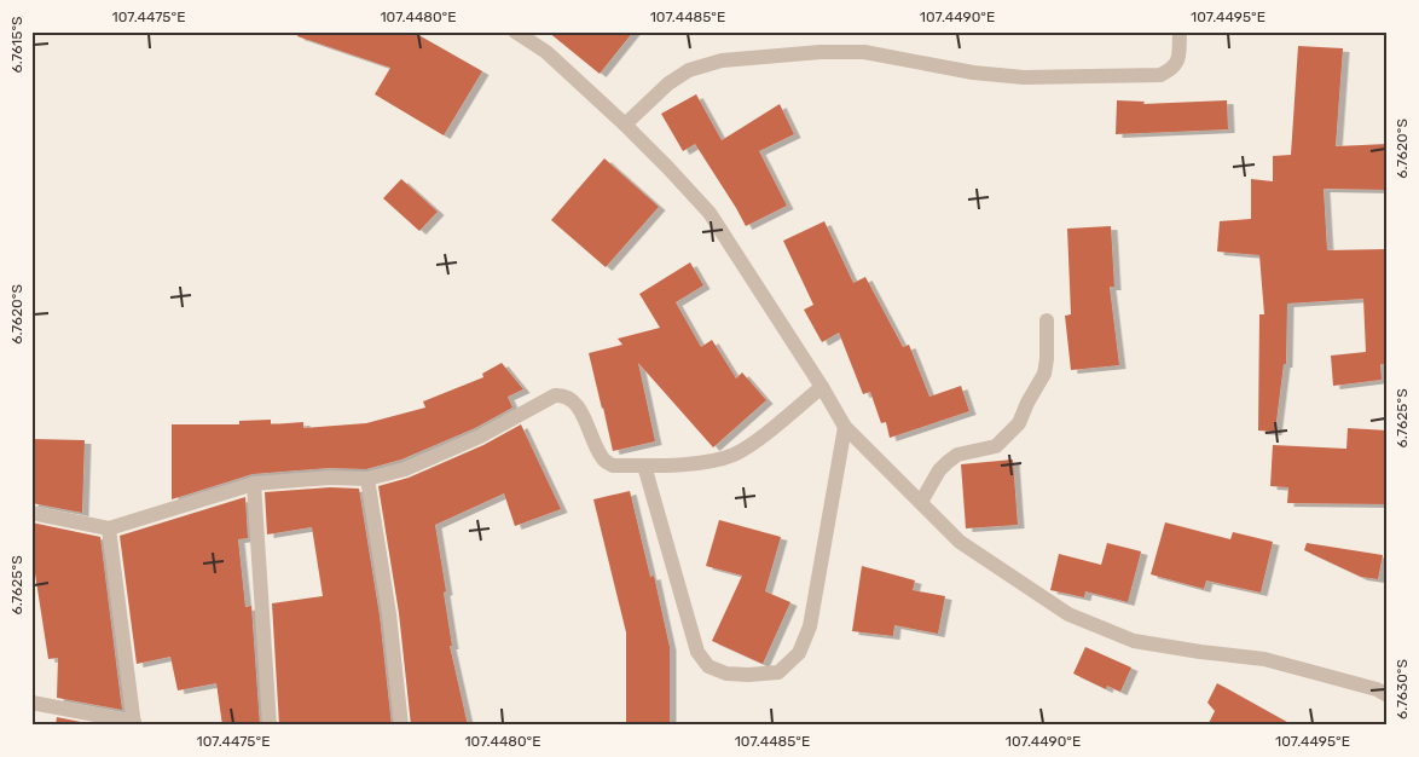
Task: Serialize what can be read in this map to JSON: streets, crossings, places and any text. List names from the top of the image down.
{
  "coordinates": [
    "107.4475°E",
    "107.4480°E",
    "107.4485°E",
    "107.4490°E",
    "107.4495°E",
    "6.7615°S",
    "6.7620°S",
    "6.7625°S",
    "6.7630°S"
  ]
}
